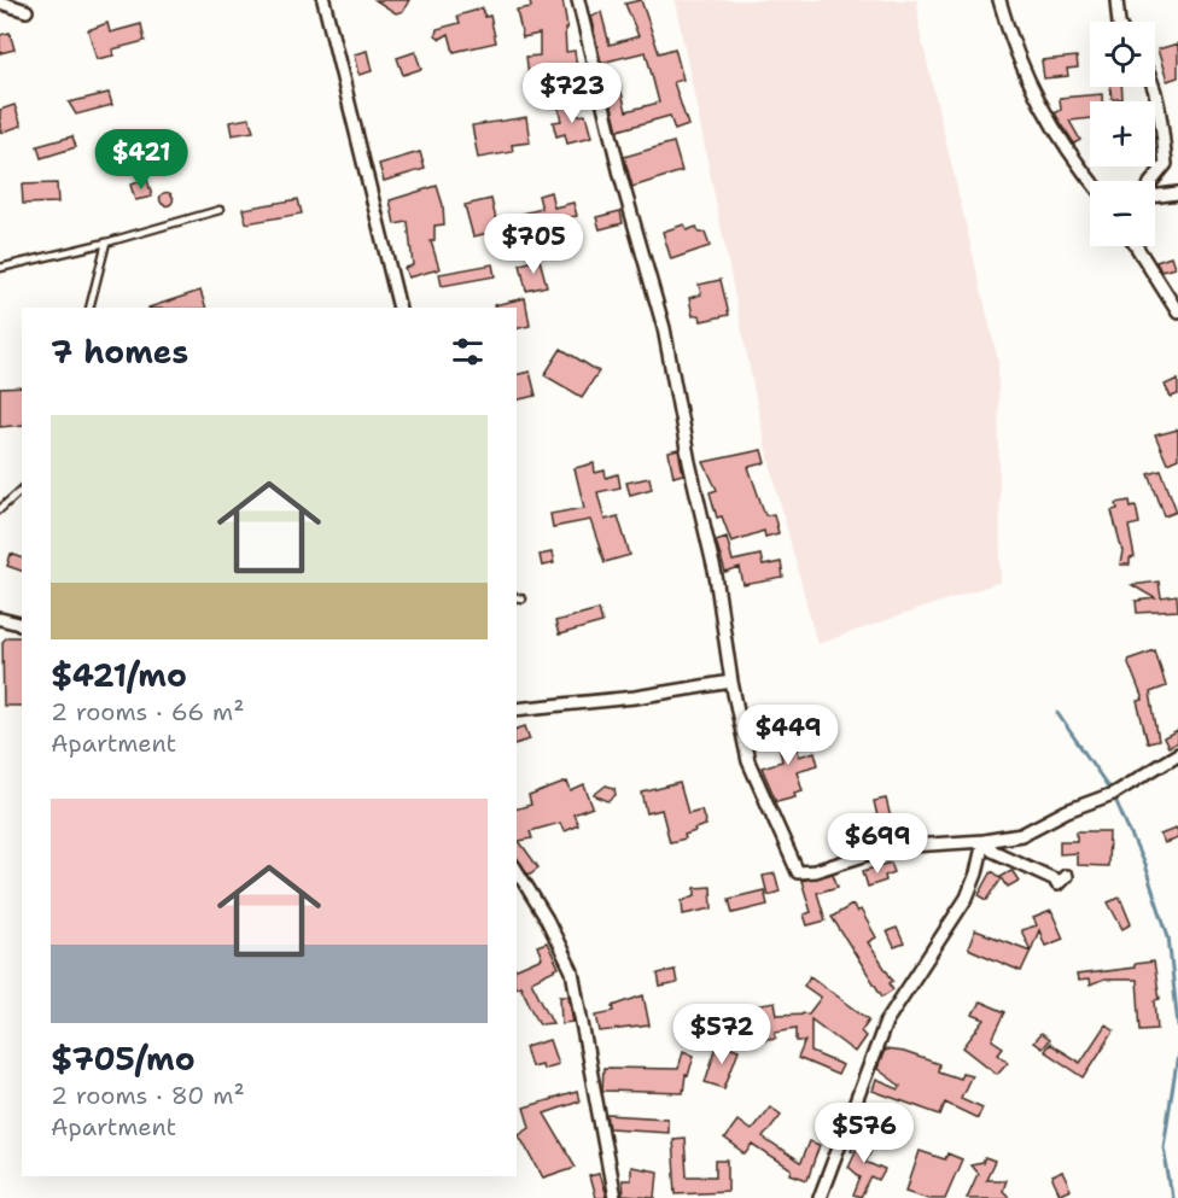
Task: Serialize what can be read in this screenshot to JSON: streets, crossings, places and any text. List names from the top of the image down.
{
  "page": {
    "map_buttons": ["+", "−"],
    "price": [
      "$723",
      "$421",
      "$705",
      "$449",
      "$699",
      "$572",
      "$576"
    ],
    "heading": "7 homes",
    "list": [
      {
        "name": "$421/mo",
        "note": "2 rooms · 66 m² · Apartment"
      },
      {
        "name": "$705/mo",
        "note": "2 rooms · 80 m² · Apartment"
      }
    ]
  }
}
